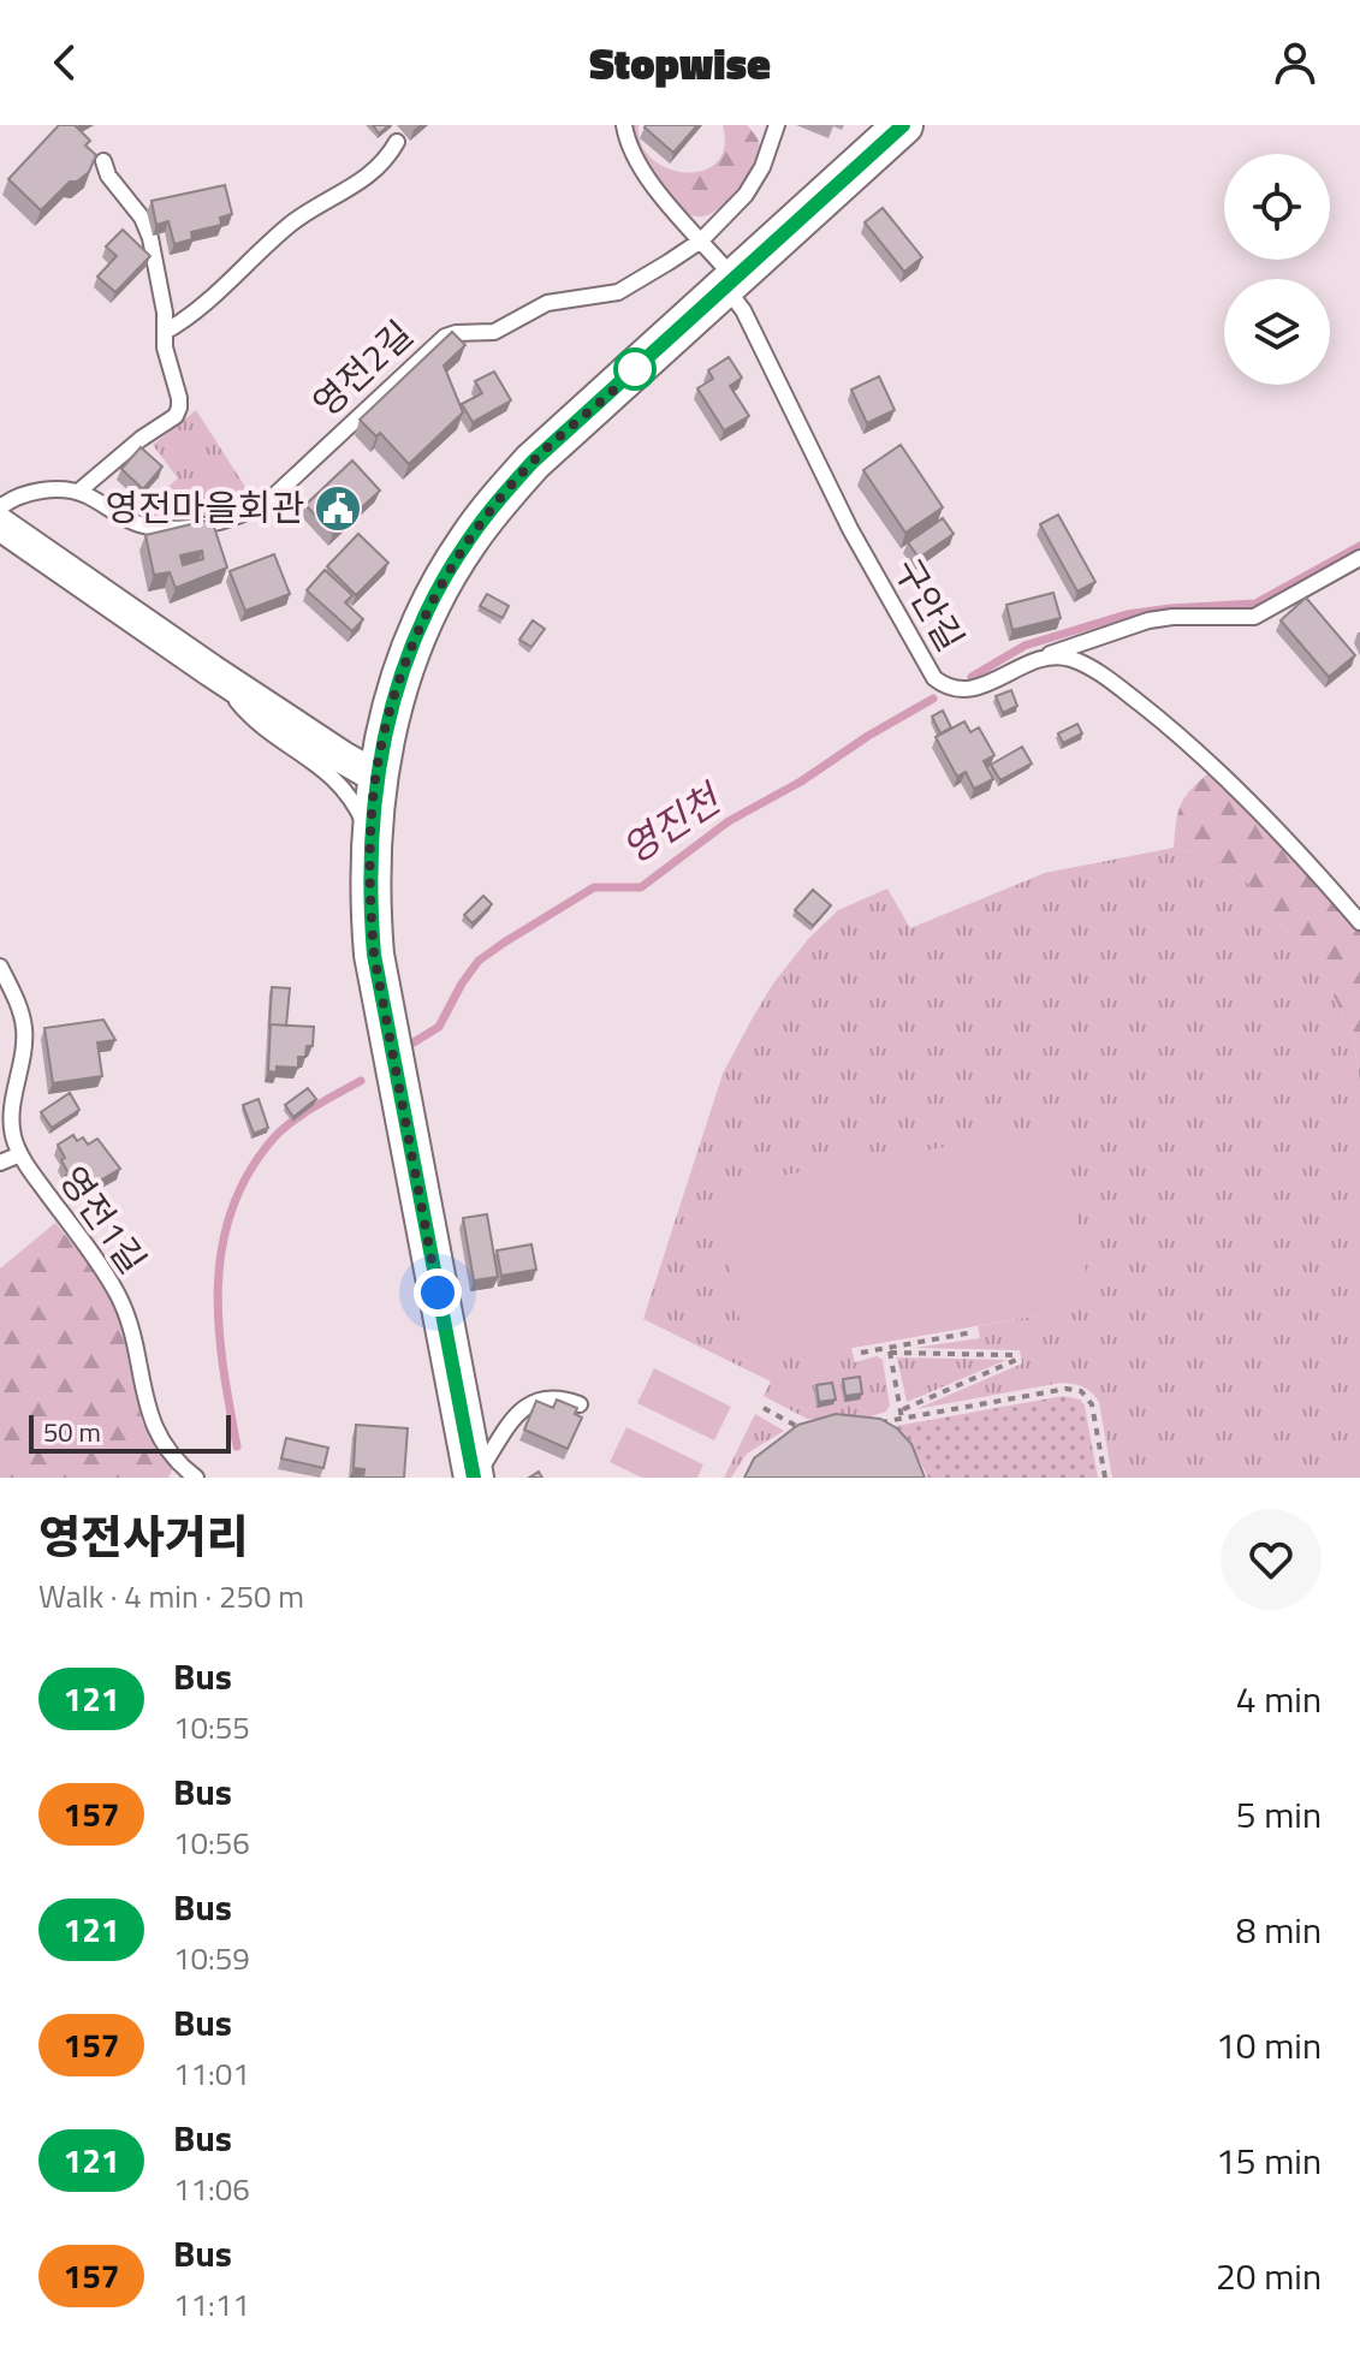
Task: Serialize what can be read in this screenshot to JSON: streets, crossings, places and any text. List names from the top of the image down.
{
  "streets": {
    "lane": ["영전2길", "구안길", "영전1길"]
  },
  "crossings": [
    ["영전2길", "구안길"]
  ],
  "water": ["영진천"],
  "places": {
    "public building": ["영전마을회관"]
  },
  "lines": ["bus line 121"],
  "scale_bar": "50 m",
  "page": {
    "header": "Stopwise",
    "scale": "50 m",
    "heading": ["영전사거리", "Walk · 4 min · 250 m"],
    "list": [
      {
        "mark": "121",
        "name": "Bus",
        "note": "10:55",
        "value": "4 min"
      },
      {
        "mark": "157",
        "name": "Bus",
        "note": "10:56",
        "value": "5 min"
      },
      {
        "mark": "121",
        "name": "Bus",
        "note": "10:59",
        "value": "8 min"
      },
      {
        "mark": "157",
        "name": "Bus",
        "note": "11:01",
        "value": "10 min"
      },
      {
        "mark": "121",
        "name": "Bus",
        "note": "11:06",
        "value": "15 min"
      },
      {
        "mark": "157",
        "name": "Bus",
        "note": "11:11",
        "value": "20 min"
      }
    ]
  }
}
